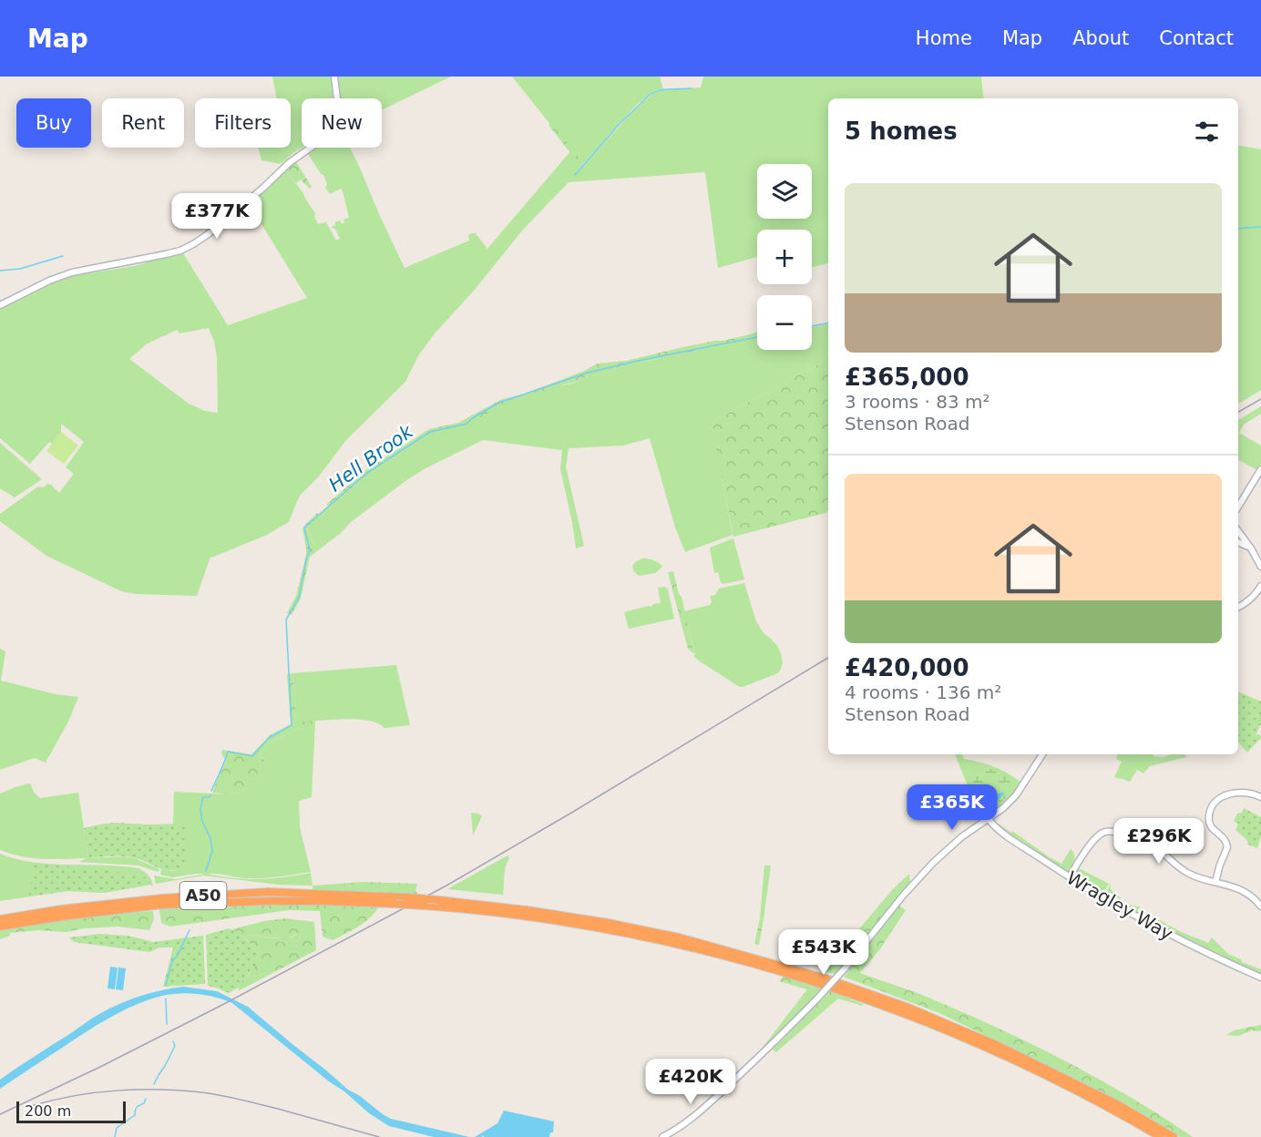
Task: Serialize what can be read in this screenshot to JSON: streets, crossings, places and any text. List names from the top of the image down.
{
  "streets": {
    "highway": ["A50"],
    "street": ["Wragley Way"]
  },
  "water": ["Hell Brook"],
  "scale_bar": "200 m",
  "page": {
    "header": "Map",
    "nav": [
      "Home",
      "Map",
      "About",
      "Contact"
    ],
    "chip": [
      "Buy",
      "Rent",
      "Filters",
      "New"
    ],
    "heading": "5 homes",
    "map_buttons": ["+", "−"],
    "list": [
      {
        "name": "£365,000",
        "note": "3 rooms · 83 m² · Stenson Road"
      },
      {
        "name": "£420,000",
        "note": "4 rooms · 136 m² · Stenson Road"
      }
    ],
    "price": [
      "£377K",
      "£365K",
      "£296K",
      "£543K",
      "£420K"
    ],
    "scale": "200 m"
  }
}
